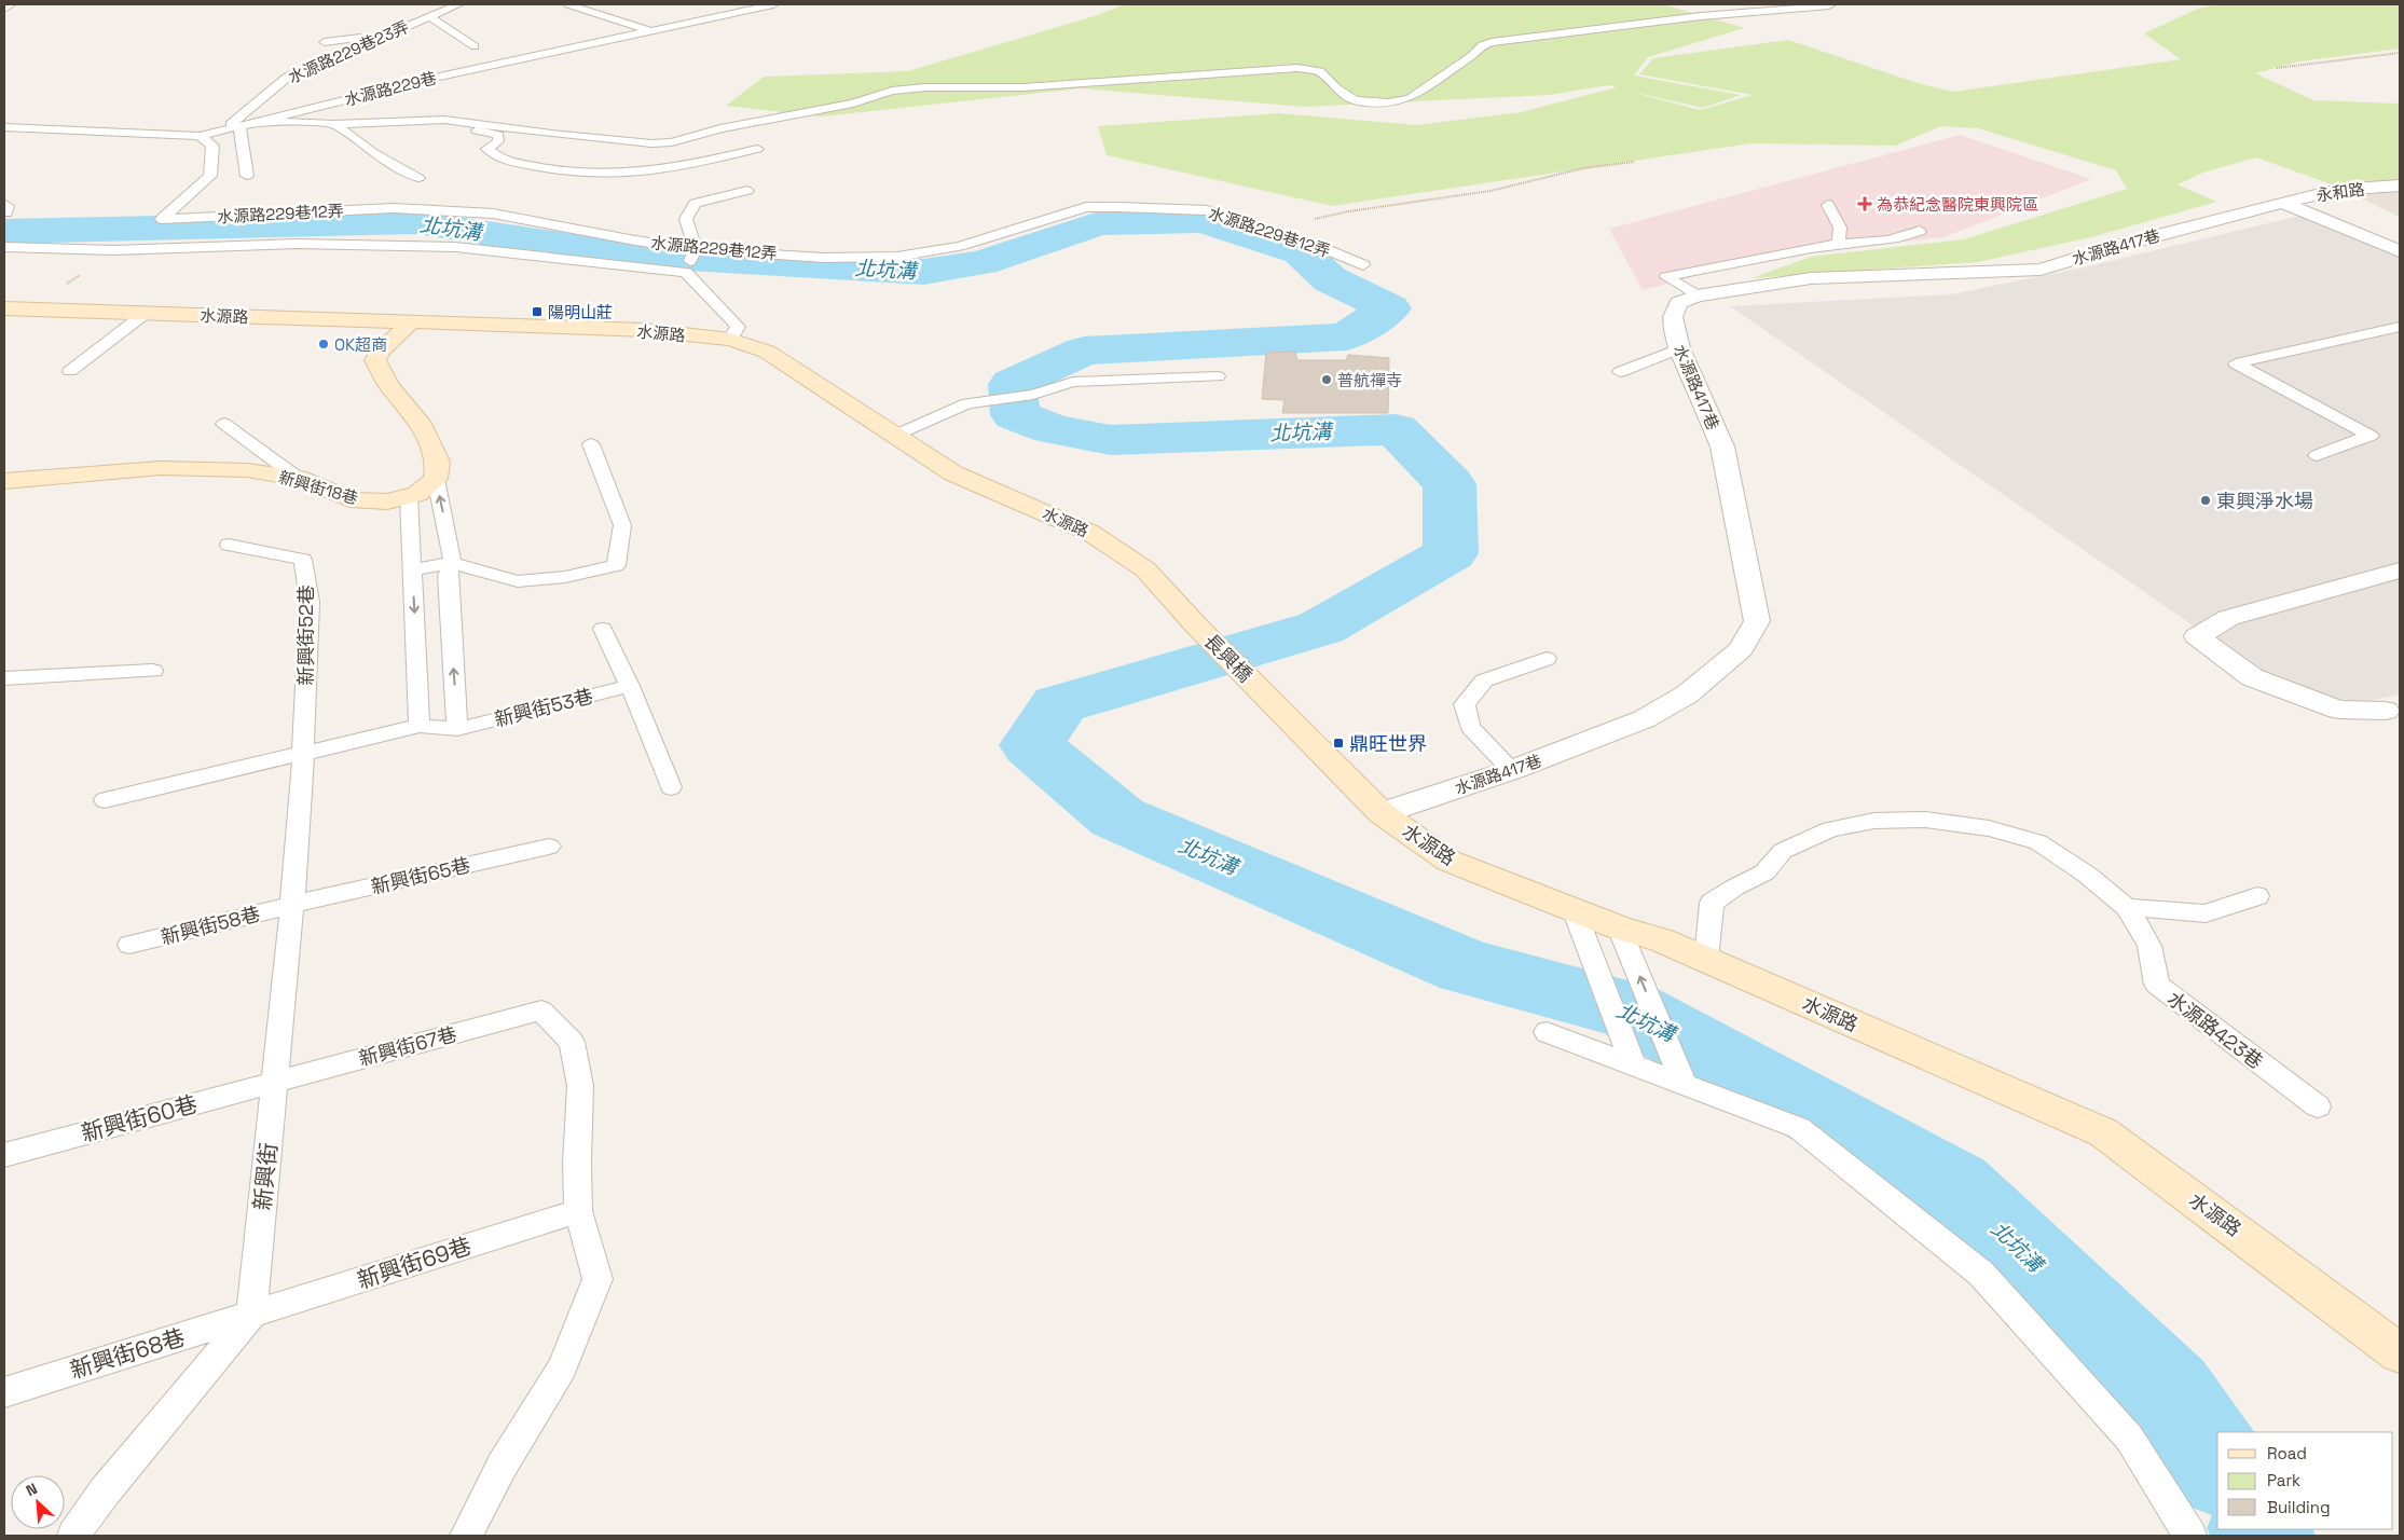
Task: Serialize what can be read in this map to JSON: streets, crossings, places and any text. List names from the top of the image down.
{
  "streets": {
    "street": [
      "永和路",
      "水源路417巷",
      "水源路",
      "新興街18巷",
      "長興橋"
    ],
    "lane": [
      "水源路229巷23弄",
      "水源路229巷",
      "水源路229巷12弄",
      "新興街52巷",
      "新興街53巷",
      "新興街65巷",
      "新興街58巷",
      "水源路423巷",
      "新興街67巷",
      "新興街60巷",
      "新興街",
      "新興街69巷",
      "新興街68巷"
    ]
  },
  "crossings": [
    ["水源路229巷23弄", "水源路229巷"],
    ["水源路229巷", "水源路229巷12弄"],
    ["永和路", "水源路417巷"],
    ["水源路417巷", "水源路"],
    ["水源路", "長興橋"],
    ["水源路", "水源路423巷"],
    ["新興街52巷", "新興街53巷"],
    ["新興街52巷", "新興街"],
    ["新興街53巷", "新興街"],
    ["新興街65巷", "新興街58巷"],
    ["新興街65巷", "新興街"],
    ["新興街58巷", "新興街"],
    ["新興街67巷", "新興街60巷"],
    ["新興街67巷", "新興街"],
    ["新興街67巷", "新興街69巷"],
    ["新興街60巷", "新興街"],
    ["新興街", "新興街69巷"],
    ["新興街", "新興街68巷"],
    ["新興街69巷", "新興街68巷"]
  ],
  "water": ["北坑溝"],
  "places": {
    "health": ["為恭紀念醫院東興院區"],
    "transit": ["陽明山莊", "鼎旺世界"],
    "other": ["OK超商", "普航禪寺", "東興淨水場"]
  },
  "legend": ["Road", "Park", "Building"],
  "north": "top left"
}
